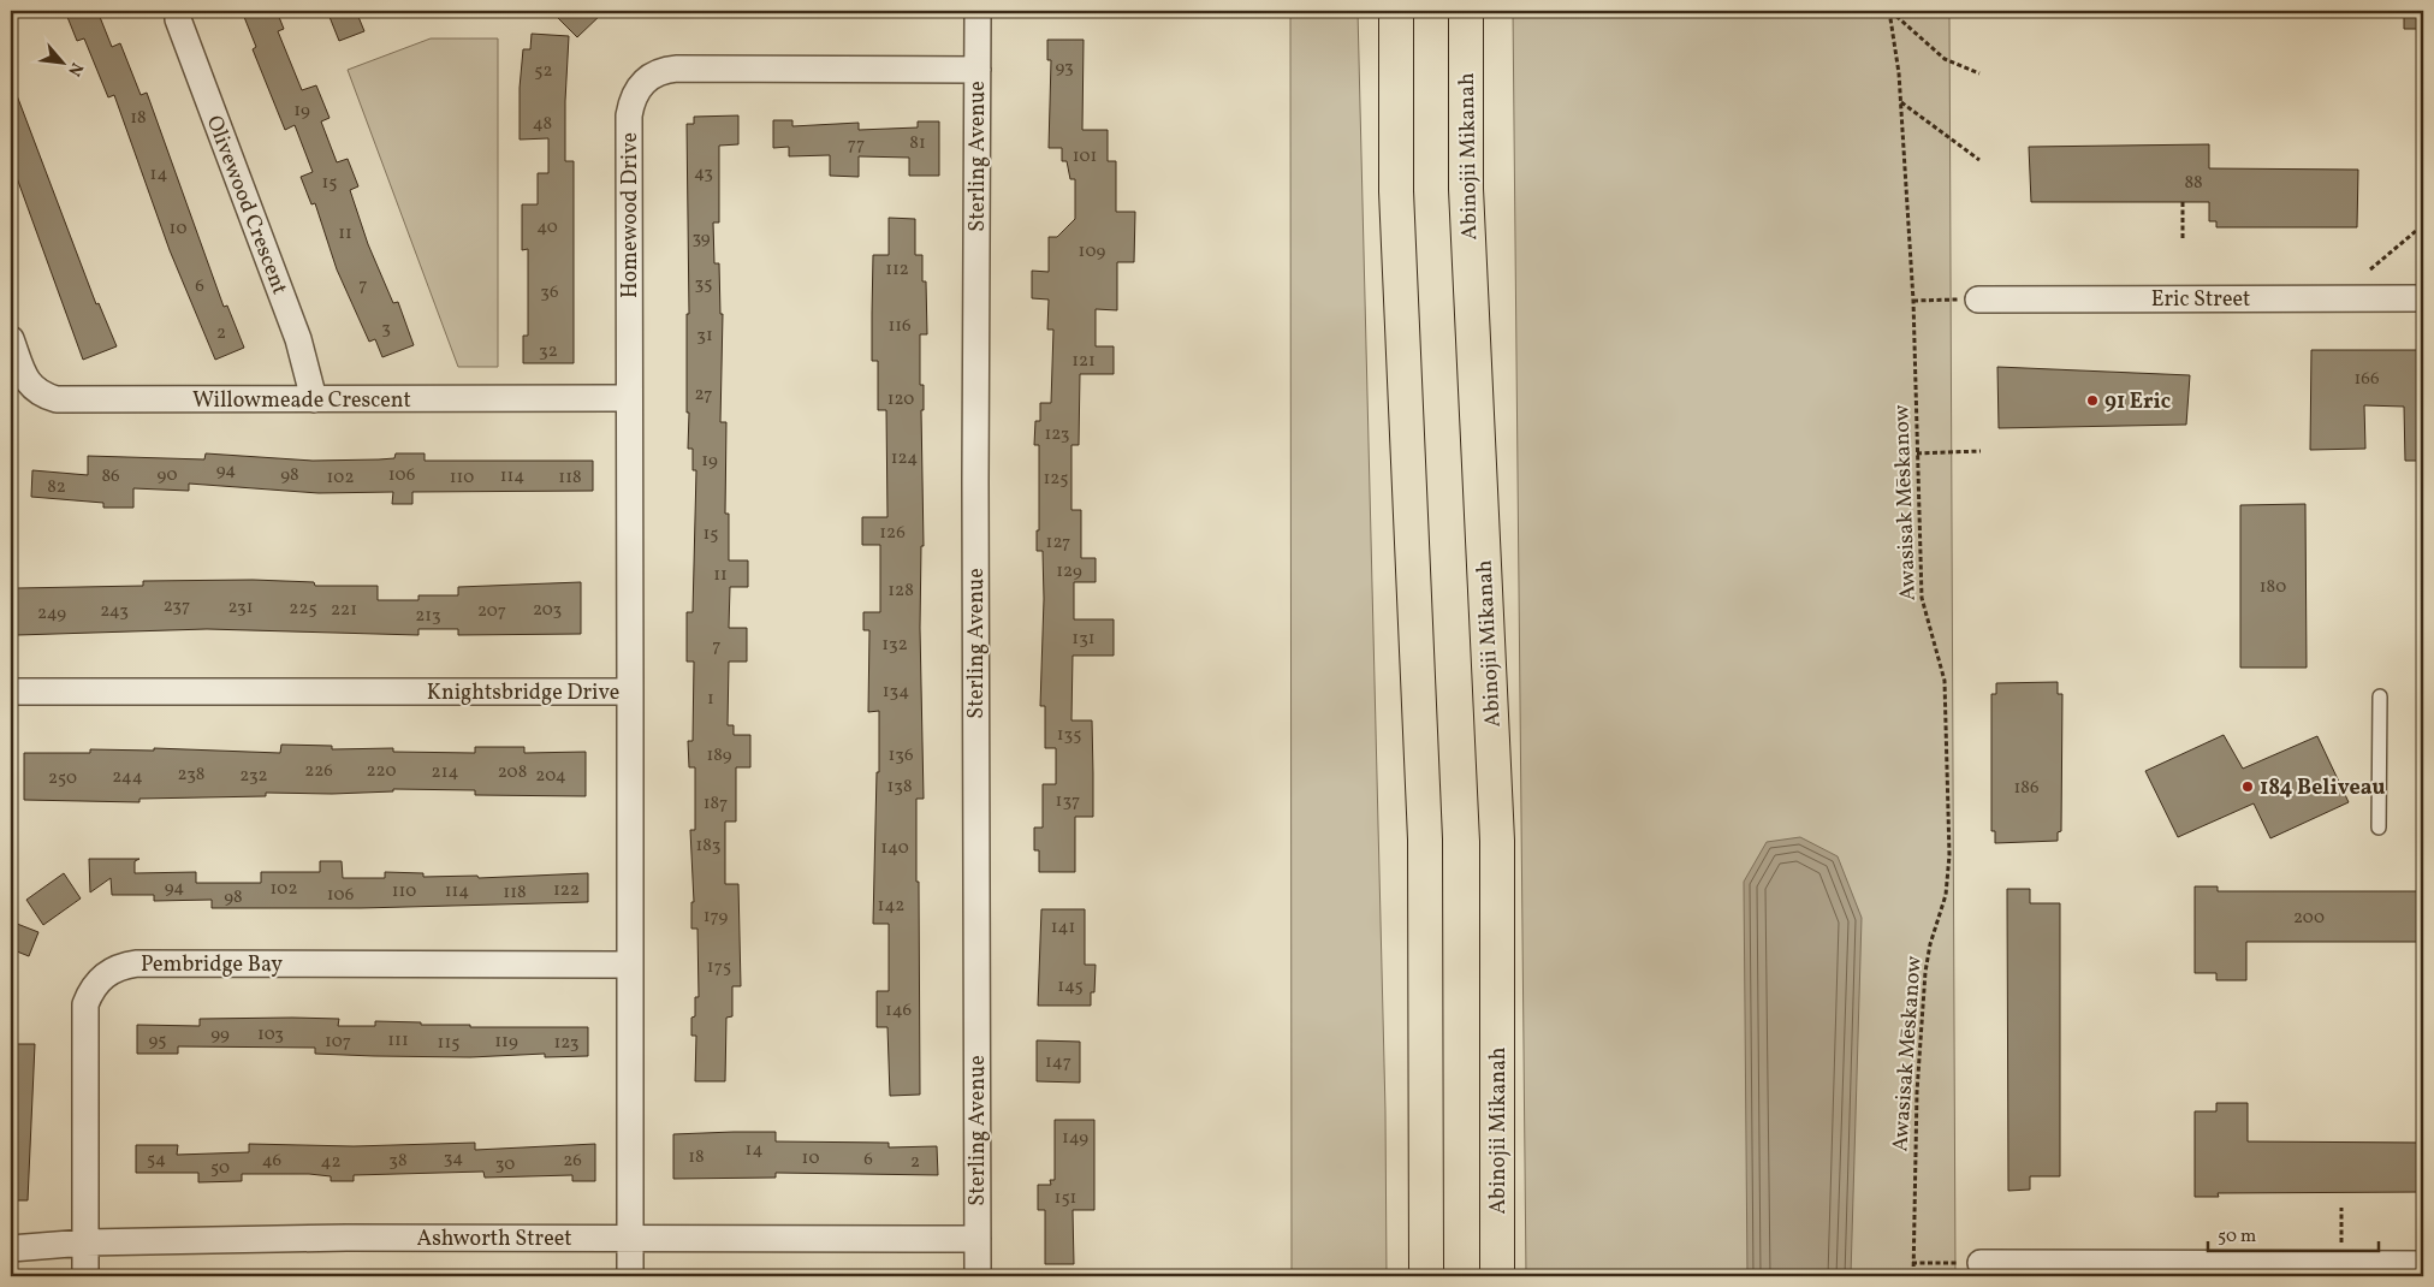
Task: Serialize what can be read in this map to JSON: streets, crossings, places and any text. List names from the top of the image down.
{
  "streets": {
    "main road": ["Abinojii Mikanah"],
    "street": [
      "Sterling Avenue",
      "Olivewood Crescent",
      "Homewood Drive",
      "Eric Street",
      "Willowmeade Crescent",
      "Knightsbridge Drive",
      "Pembridge Bay",
      "Ashworth Street"
    ],
    "path": ["Awasisak Mēskanow"]
  },
  "crossings": [
    ["Sterling Avenue", "Homewood Drive"],
    ["Sterling Avenue", "Ashworth Street"],
    ["Olivewood Crescent", "Willowmeade Crescent"],
    ["Homewood Drive", "Willowmeade Crescent"],
    ["Homewood Drive", "Knightsbridge Drive"],
    ["Knightsbridge Drive", "Pembridge Bay"],
    ["Knightsbridge Drive", "Ashworth Street"],
    ["Pembridge Bay", "Ashworth Street"]
  ],
  "places": ["91 Eric", "184 Beliveau"],
  "house_numbers": [
    "93",
    "52",
    "19",
    "18",
    "48",
    "81",
    "77",
    "101",
    "43",
    "14",
    "15",
    "88",
    "40",
    "10",
    "11",
    "39",
    "109",
    "112",
    "35",
    "7",
    "6",
    "36",
    "116",
    "3",
    "2",
    "31",
    "32",
    "121",
    "166",
    "27",
    "120",
    "123",
    "124",
    "19",
    "94",
    "90",
    "98",
    "106",
    "86",
    "114",
    "102",
    "110",
    "118",
    "125",
    "82",
    "126",
    "15",
    "127",
    "129",
    "11",
    "180",
    "128",
    "237",
    "231",
    "225",
    "221",
    "203",
    "243",
    "207",
    "249",
    "213",
    "131",
    "132",
    "7",
    "134",
    "1",
    "135",
    "189",
    "136",
    "226",
    "220",
    "214",
    "208",
    "238",
    "232",
    "204",
    "244",
    "250",
    "138",
    "186",
    "137",
    "187",
    "183",
    "140",
    "94",
    "102",
    "122",
    "110",
    "114",
    "118",
    "106",
    "98",
    "142",
    "179",
    "200",
    "141",
    "175",
    "145",
    "146",
    "99",
    "103",
    "95",
    "111",
    "107",
    "119",
    "115",
    "123",
    "147",
    "149",
    "14",
    "18",
    "34",
    "10",
    "54",
    "6",
    "46",
    "38",
    "26",
    "42",
    "2",
    "30",
    "50",
    "151"
  ],
  "scale_bar": "50 m",
  "north": "bottom right"
}
